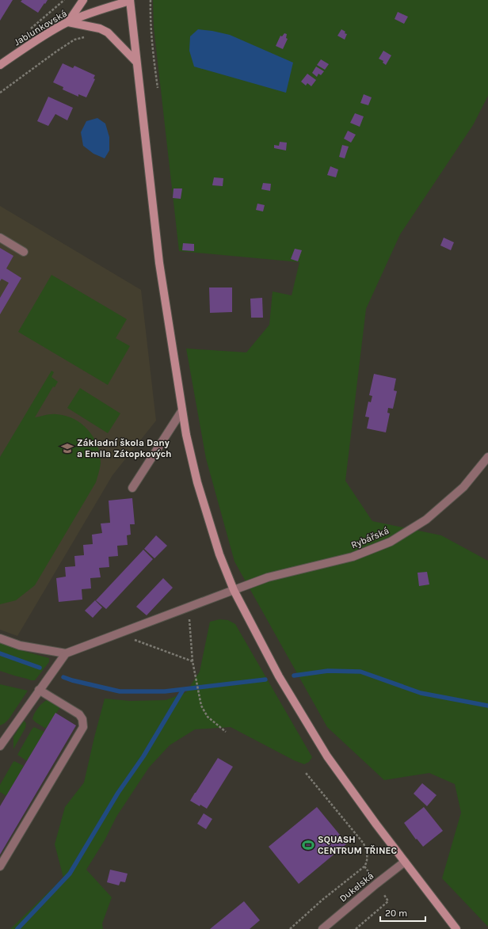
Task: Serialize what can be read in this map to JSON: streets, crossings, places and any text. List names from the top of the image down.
{
  "streets": {
    "main road": ["Jablunkovská"],
    "street": ["Rybářská", "Dukelská"]
  },
  "places": {
    "school or university": ["Základní škola Dany a Emila Zátopkových"],
    "sports": ["SQUASH CENTRUM TŘINEC"]
  },
  "scale_bar": "20 m"
}
